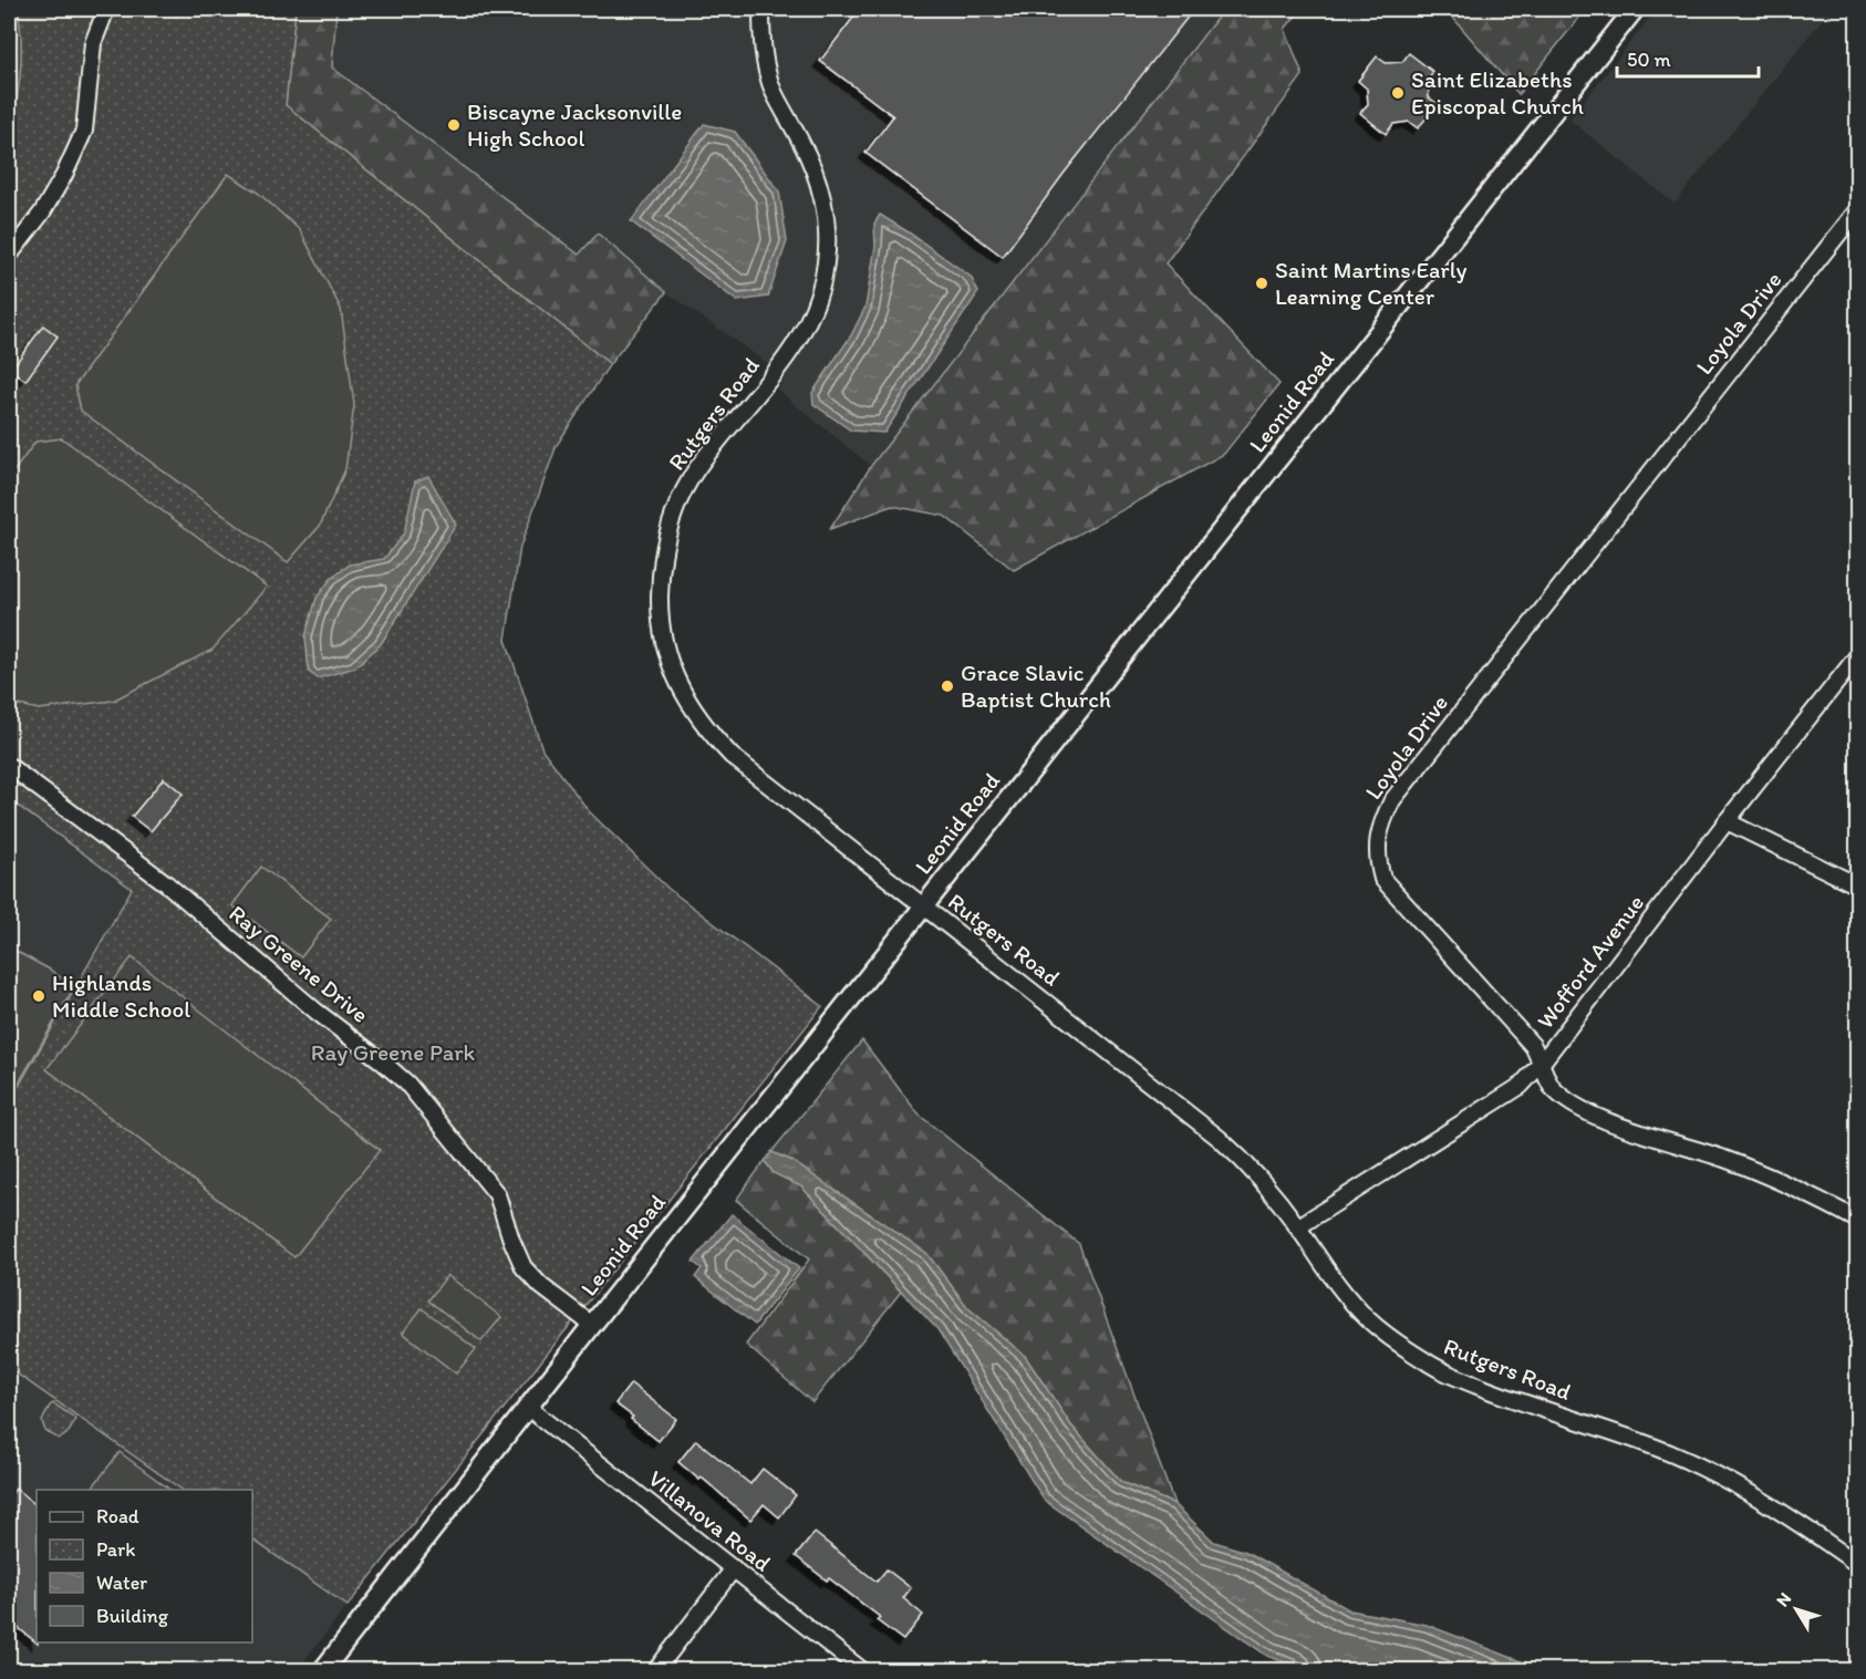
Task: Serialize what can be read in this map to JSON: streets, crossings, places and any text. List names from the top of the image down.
{
  "streets": {
    "street": [
      "Loyola Drive",
      "Leonid Road",
      "Rutgers Road",
      "Wofford Avenue",
      "Ray Greene Drive",
      "Villanova Road"
    ]
  },
  "crossings": [
    ["Loyola Drive", "Wofford Avenue"],
    ["Leonid Road", "Rutgers Road"],
    ["Leonid Road", "Ray Greene Drive"],
    ["Leonid Road", "Villanova Road"],
    ["Rutgers Road", "Wofford Avenue"]
  ],
  "parks": ["Ray Greene Park"],
  "places": [
    "Saint Elizabeths Episcopal Church",
    "Biscayne Jacksonville High School",
    "Saint Martins Early Learning Center",
    "Grace Slavic Baptist Church",
    "Highlands Middle School"
  ],
  "legend": [
    "Road",
    "Park",
    "Water",
    "Building"
  ],
  "scale_bar": "50 m",
  "north": "top left"
}
